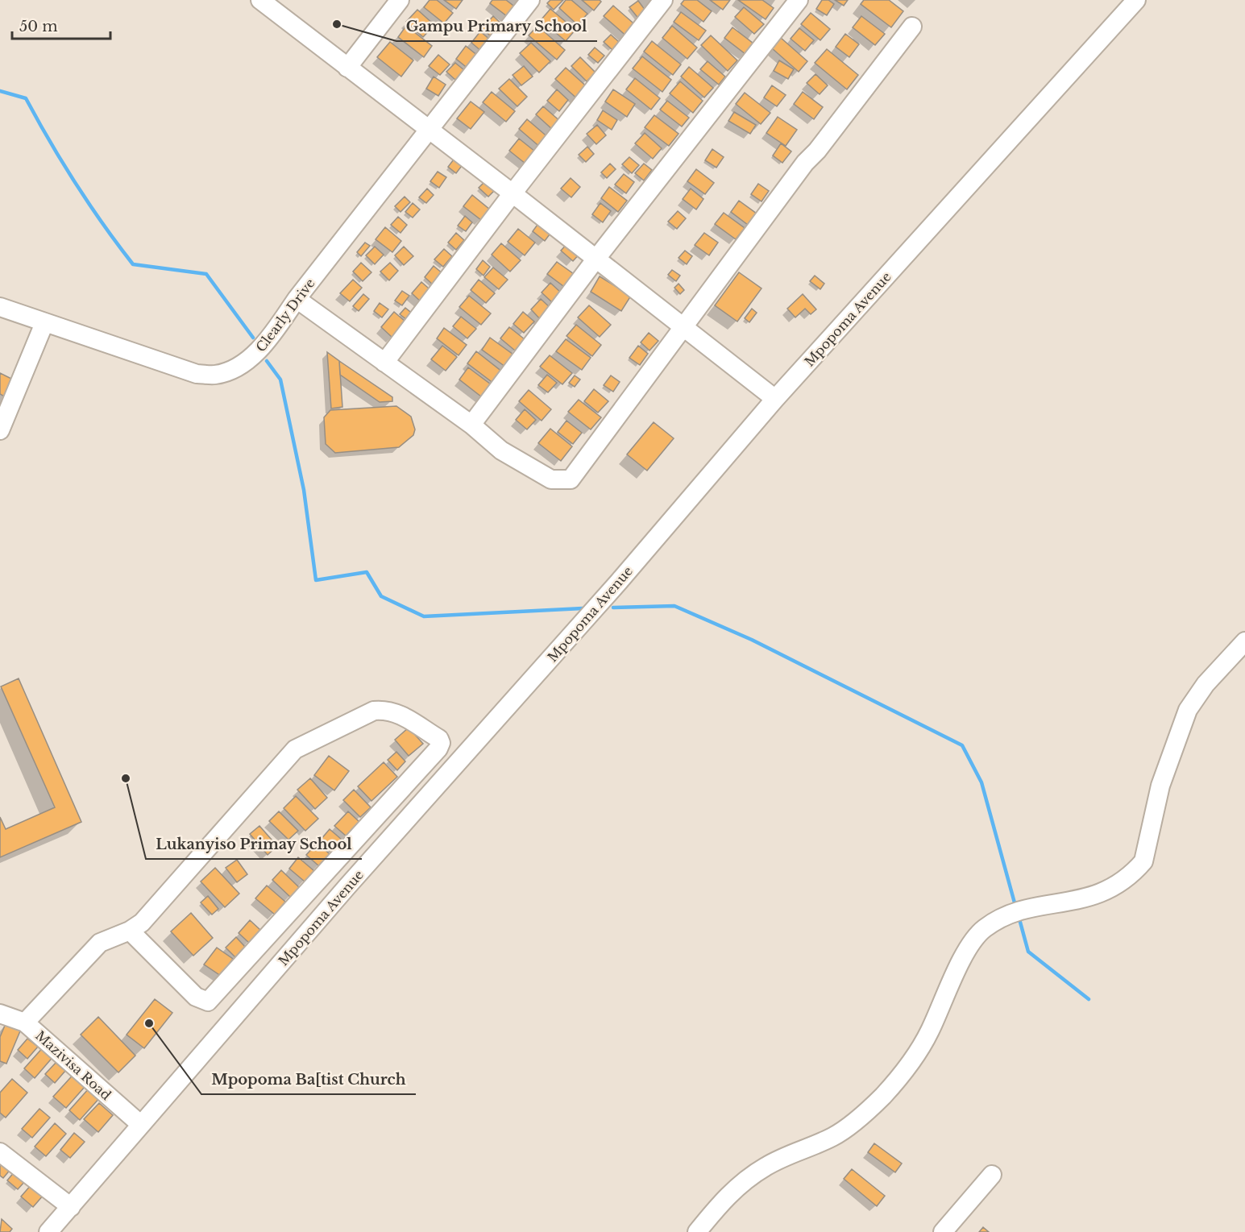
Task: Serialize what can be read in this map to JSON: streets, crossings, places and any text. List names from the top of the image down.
{
  "streets": {
    "street": ["Clearly Drive", "Mpopoma Avenue", "Mazivisa Road"]
  },
  "crossings": [
    ["Mpopoma Avenue", "Mazivisa Road"]
  ],
  "places": ["Gampu Primary School", "Lukanyiso Primay School", "Mpopoma Ba[tist Church"],
  "scale_bar": "50 m"
}
